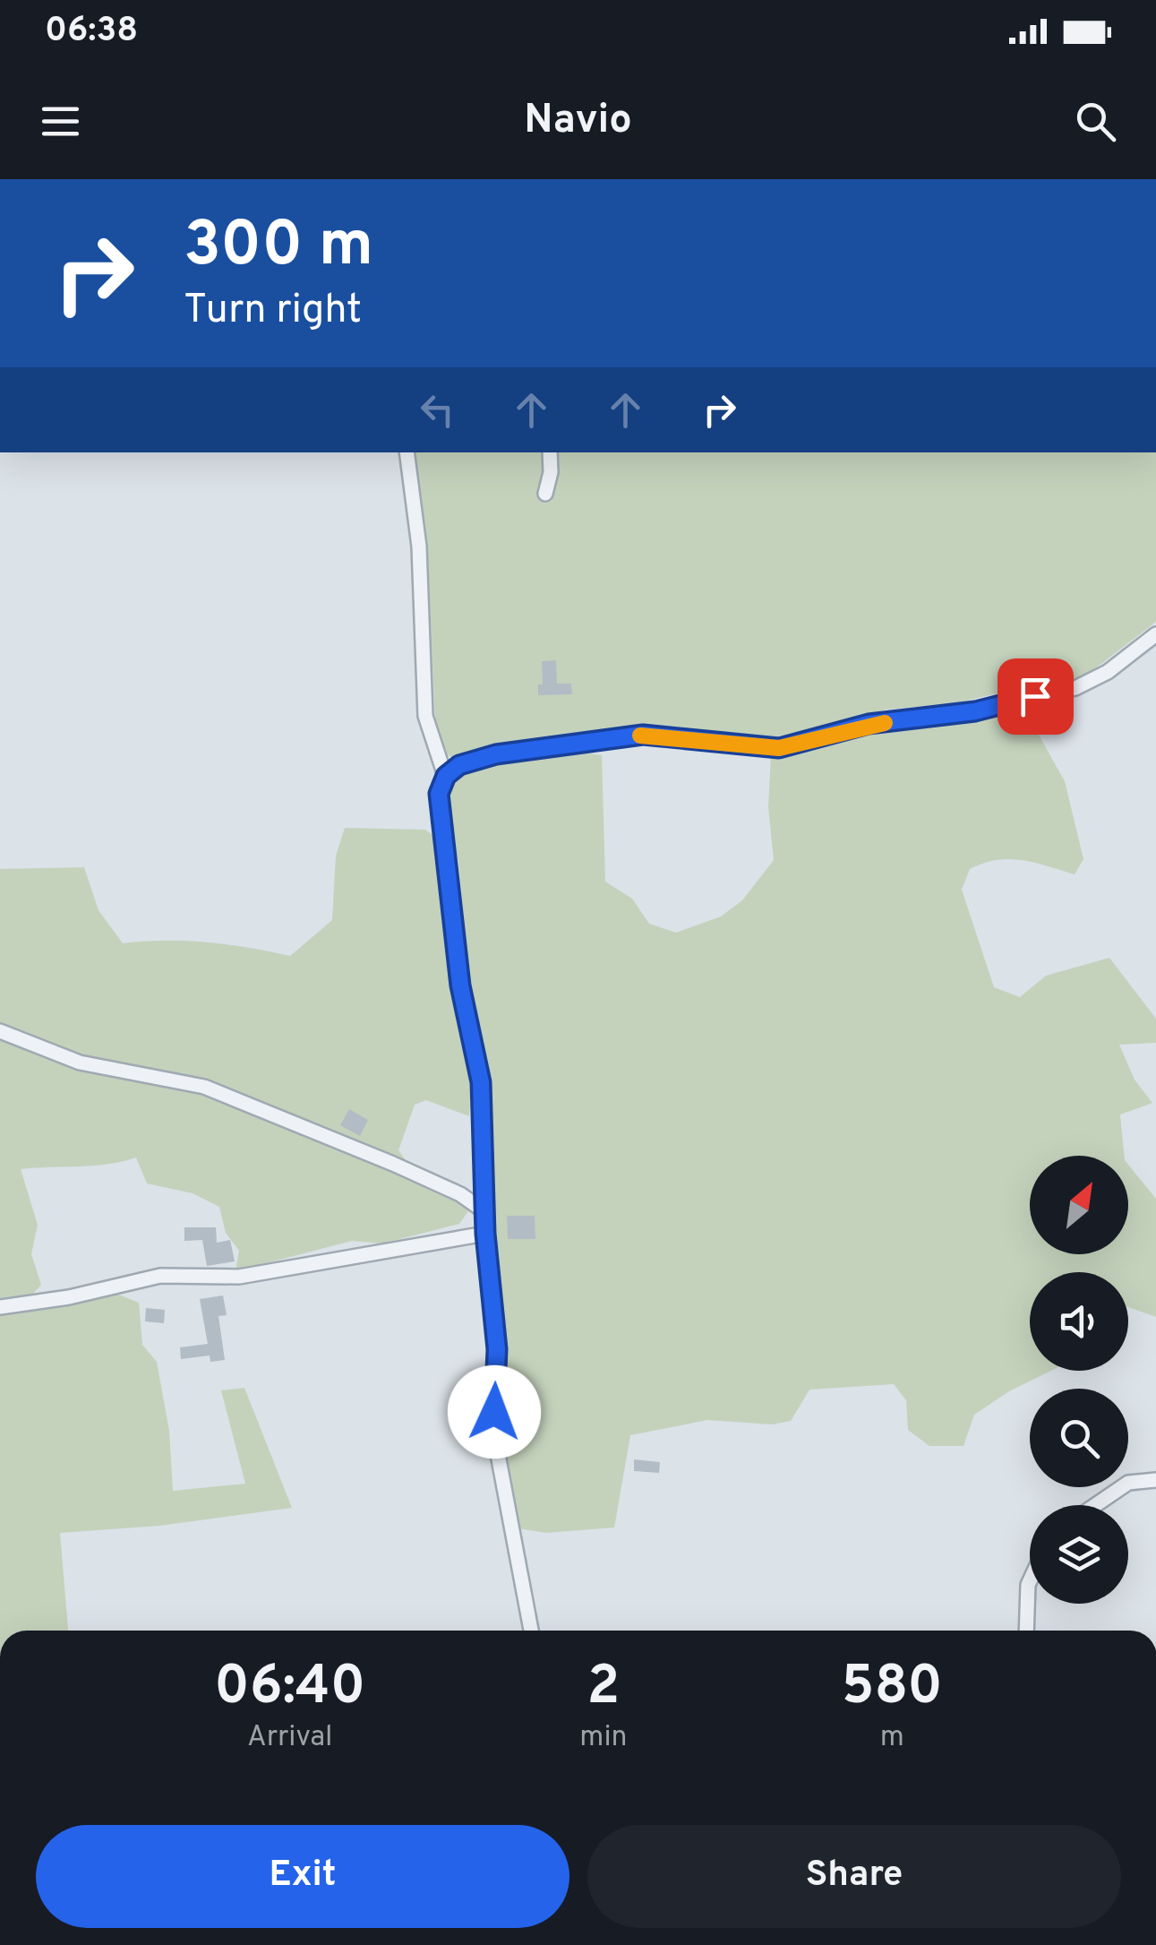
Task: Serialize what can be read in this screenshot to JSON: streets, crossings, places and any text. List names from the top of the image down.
{
  "north": "top right",
  "page": {
    "status": "06:38",
    "header": "Navio",
    "turn": ["300 m", "Turn right"],
    "eta": [
      "06:40",
      "Arrival",
      "2",
      "min",
      "580",
      "m"
    ],
    "buttons": ["Exit", "Share"]
  }
}
